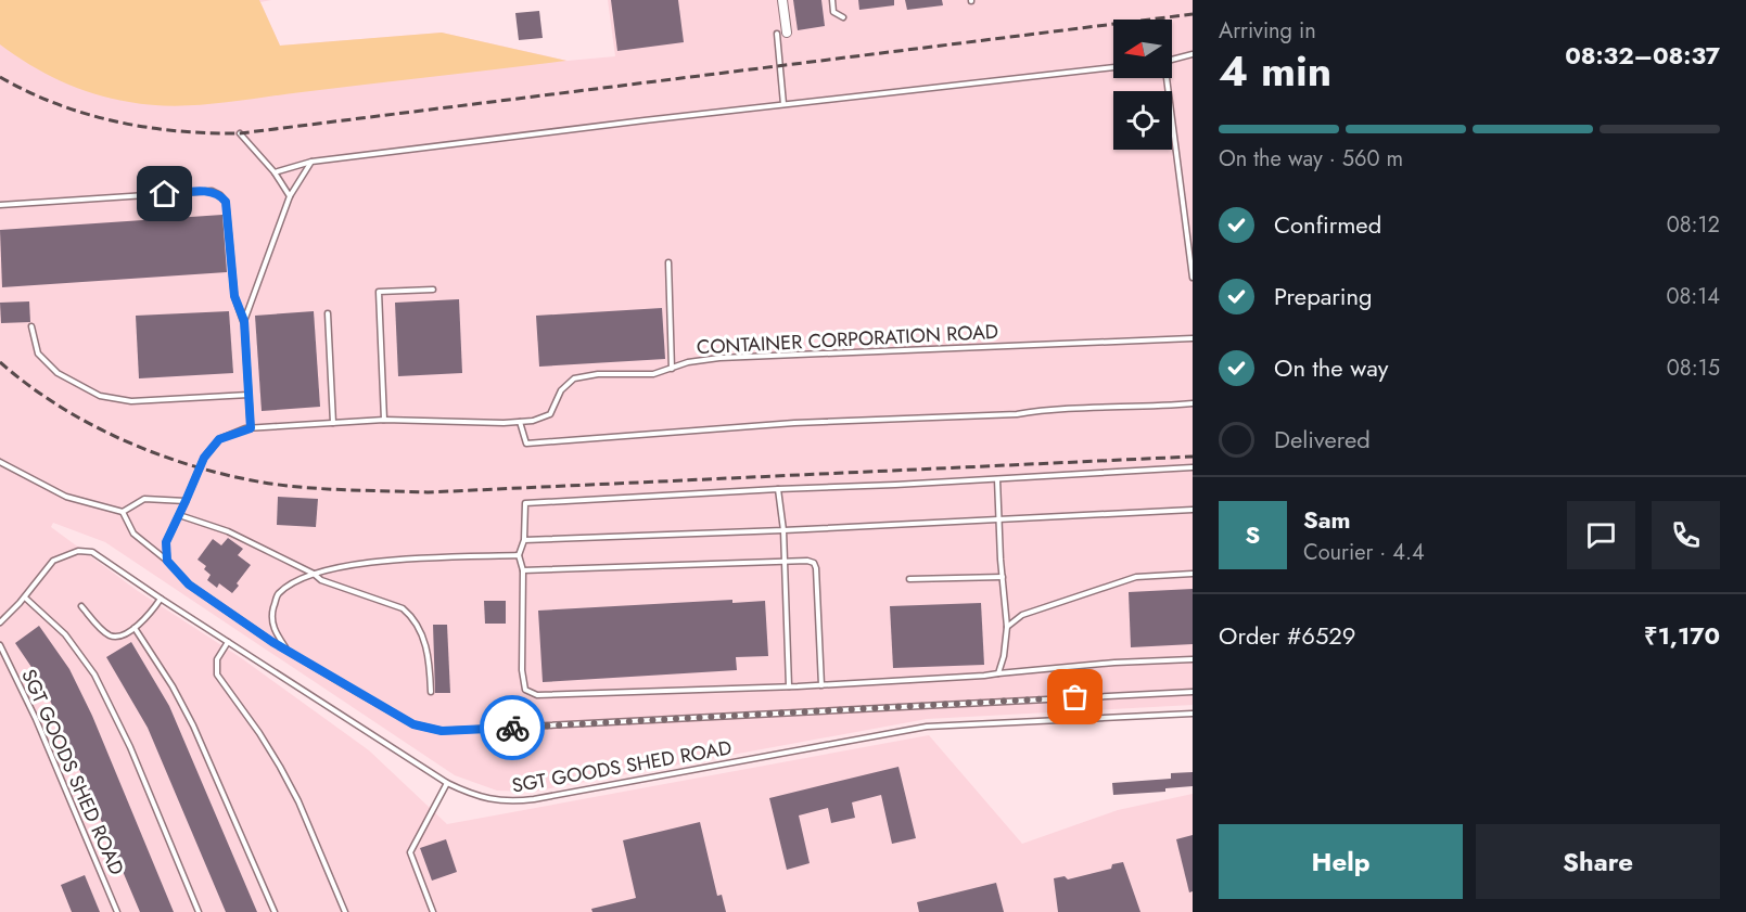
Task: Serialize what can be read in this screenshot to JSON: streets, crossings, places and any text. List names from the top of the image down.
{
  "streets": {
    "lane": ["CONTAINER CORPORATION ROAD", "SGT GOODS SHED ROAD"]
  },
  "north": "left",
  "page": {
    "heading": ["4 min", "Arriving in", "08:32–08:37"],
    "panel": [
      "Sam",
      "Courier · 4.4",
      "Order #6529",
      "₹1,170"
    ],
    "bar": "On the way · 560 m",
    "list": [
      ["Confirmed", "08:12"],
      ["Preparing", "08:14"],
      ["On the way", "08:15"],
      "Delivered"
    ],
    "round": "S",
    "buttons": ["Help", "Share"]
  }
}
